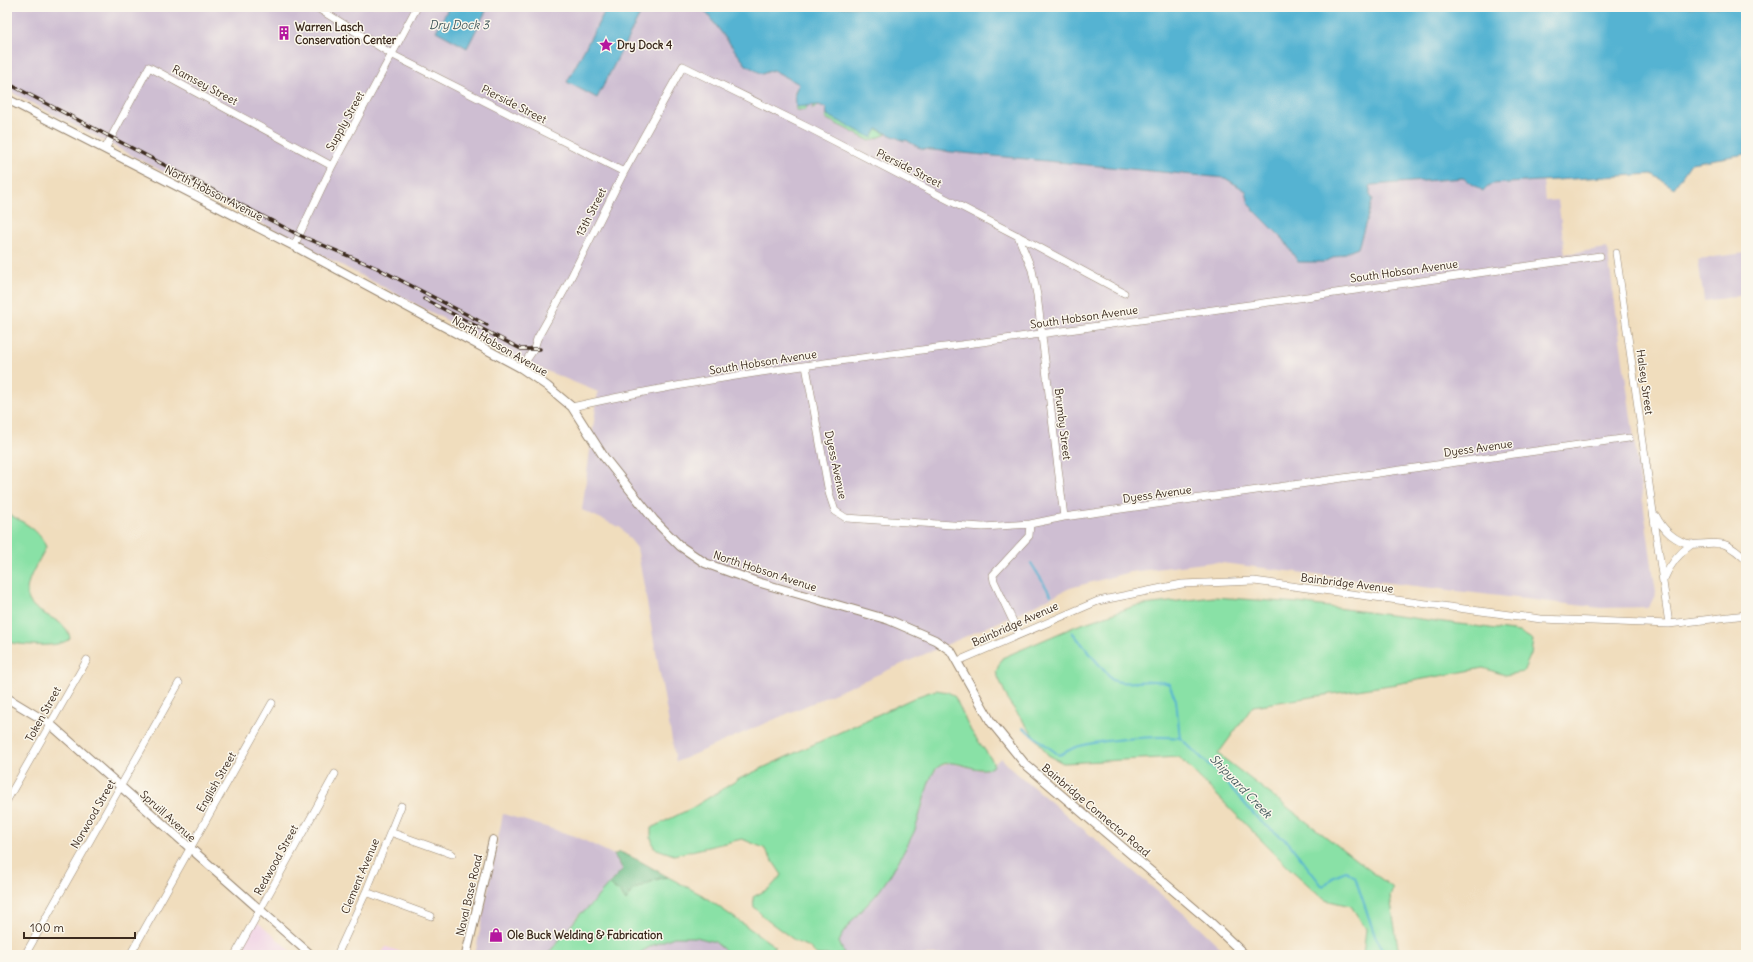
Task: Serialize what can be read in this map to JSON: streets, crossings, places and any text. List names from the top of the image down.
{
  "streets": {
    "street": [
      "Ramsey Street",
      "Pierside Street",
      "Supply Street",
      "North Hobson Avenue",
      "13th Street",
      "South Hobson Avenue",
      "Halsey Street",
      "Brumby Street",
      "Dyess Avenue",
      "Bainbridge Avenue",
      "Token Street",
      "English Street",
      "Bainbridge Connector Road",
      "Norwood Street",
      "Spruill Avenue",
      "Redwood Street",
      "Clement Avenue",
      "Naval Base Road"
    ]
  },
  "crossings": [
    ["Ramsey Street", "Supply Street"],
    ["Ramsey Street", "North Hobson Avenue"],
    ["Pierside Street", "Supply Street"],
    ["Pierside Street", "13th Street"],
    ["Pierside Street", "Brumby Street"],
    ["Supply Street", "North Hobson Avenue"],
    ["North Hobson Avenue", "13th Street"],
    ["North Hobson Avenue", "South Hobson Avenue"],
    ["North Hobson Avenue", "Bainbridge Avenue"],
    ["North Hobson Avenue", "Bainbridge Connector Road"],
    ["South Hobson Avenue", "Brumby Street"],
    ["South Hobson Avenue", "Dyess Avenue"],
    ["Halsey Street", "Bainbridge Avenue"],
    ["Brumby Street", "Dyess Avenue"],
    ["Bainbridge Avenue", "Bainbridge Connector Road"],
    ["Token Street", "Spruill Avenue"],
    ["English Street", "Spruill Avenue"],
    ["Norwood Street", "Spruill Avenue"],
    ["Spruill Avenue", "Redwood Street"]
  ],
  "water": ["Dry Dock 3", "Shipyard Creek"],
  "places": {
    "building": ["Warren Lasch Conservation Center"],
    "place": ["Dry Dock 4"],
    "shop": ["Ole Buck Welding & Fabrication"]
  },
  "scale_bar": "100 m"
}
